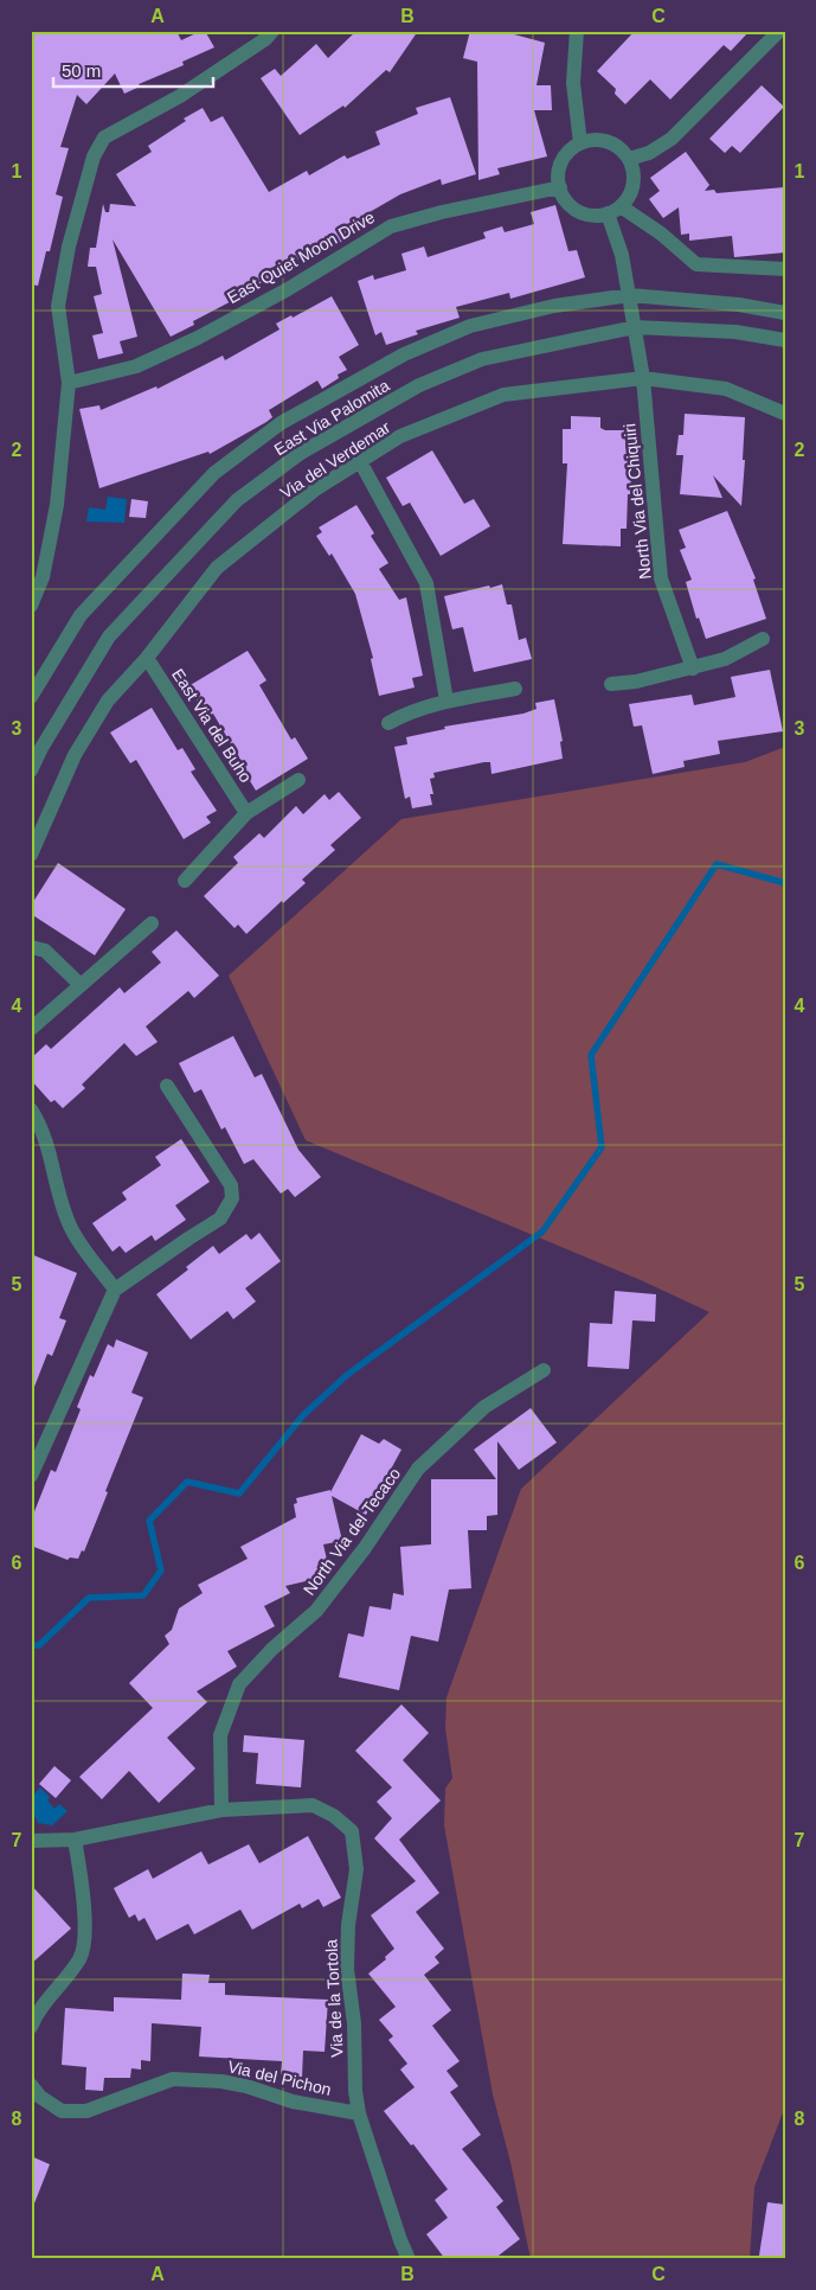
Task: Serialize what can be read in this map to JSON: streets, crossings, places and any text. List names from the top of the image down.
{
  "streets": {
    "street": [
      "East Quiet Moon Drive",
      "East Via Palomita",
      "Via del Verdemar",
      "North Via del Chiquiri",
      "East Via del Buho",
      "North Via del Tecaco",
      "Via de la Tortola",
      "Via del Pichon"
    ]
  },
  "crossings": [
    ["East Quiet Moon Drive", "North Via del Chiquiri"],
    ["East Via Palomita", "North Via del Chiquiri"],
    ["Via del Verdemar", "North Via del Chiquiri"],
    ["Via del Verdemar", "East Via del Buho"],
    ["North Via del Tecaco", "Via de la Tortola"],
    ["Via de la Tortola", "Via del Pichon"]
  ],
  "scale_bar": "50 m",
  "grid": {
    "columns": ["A", "B", "C"],
    "rows": [
      "1",
      "2",
      "3",
      "4",
      "5",
      "6",
      "7",
      "8"
    ]
  }
}
